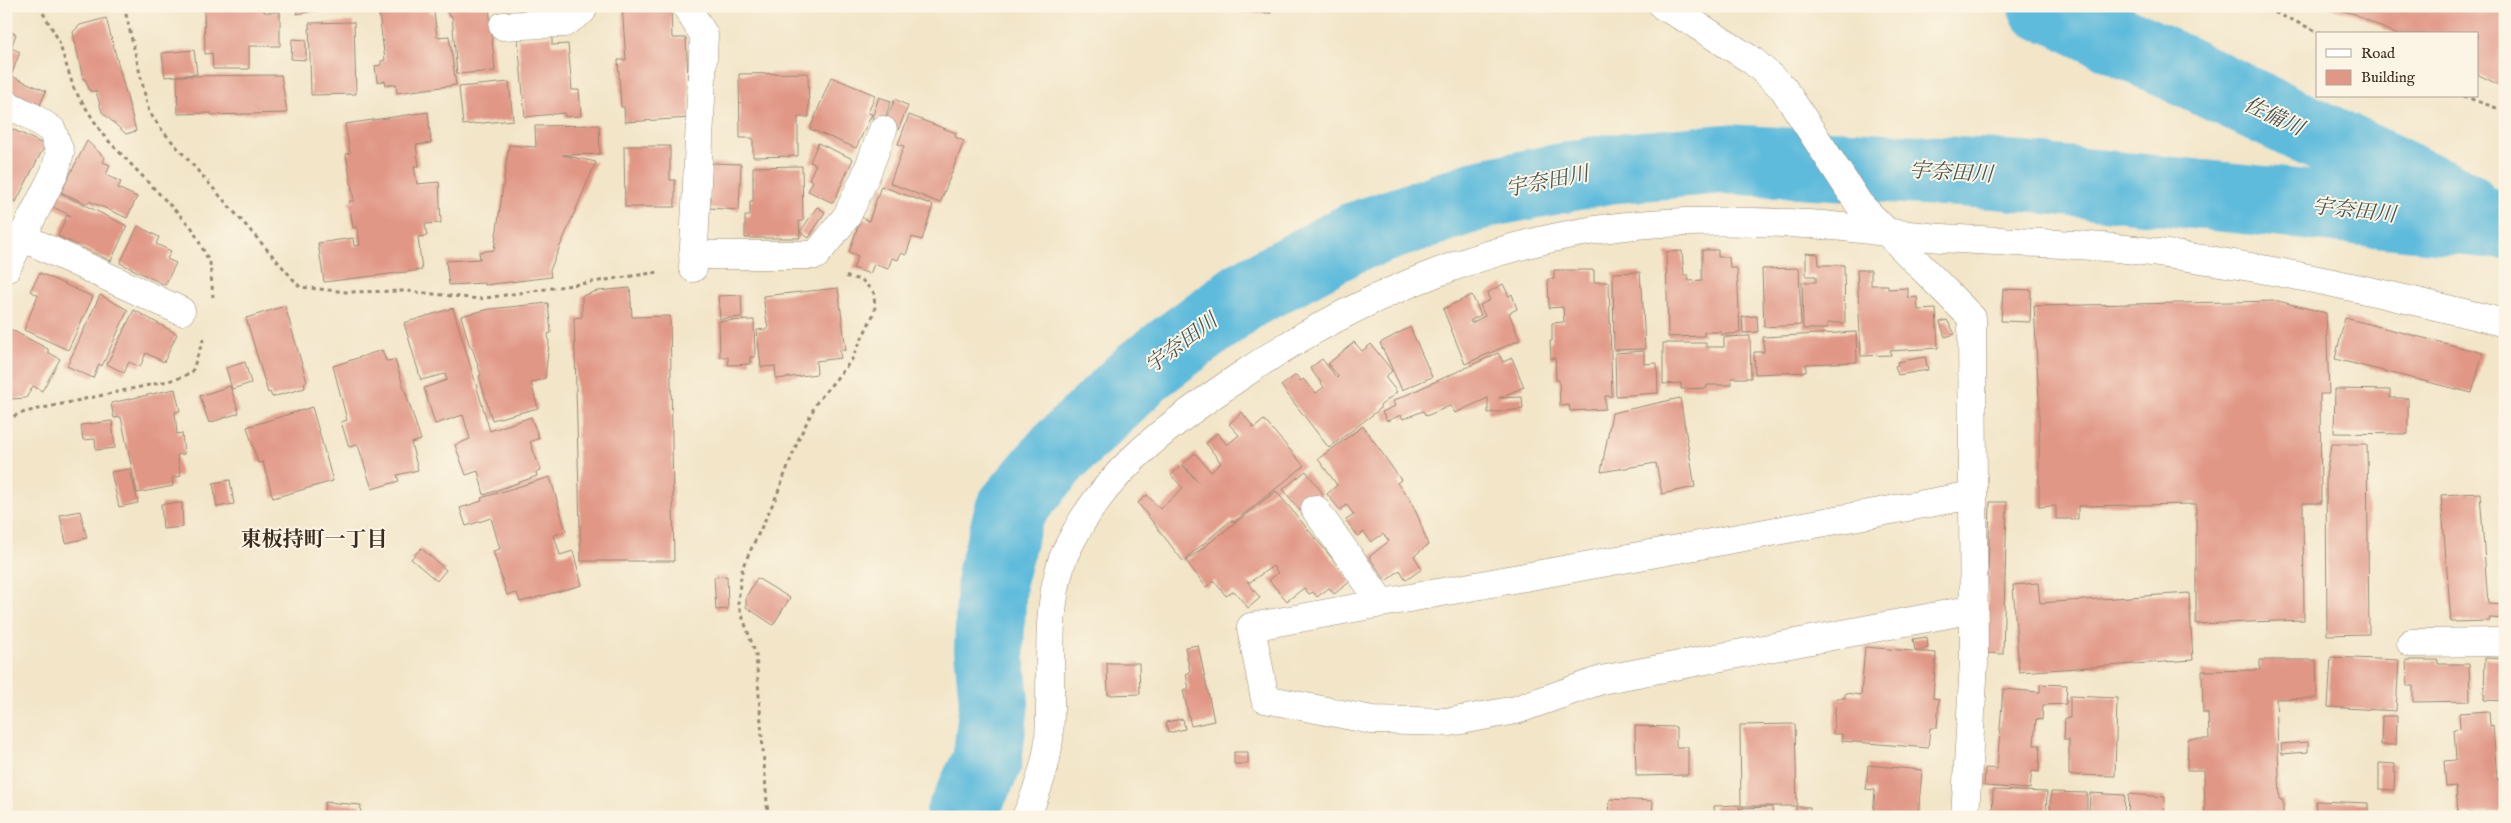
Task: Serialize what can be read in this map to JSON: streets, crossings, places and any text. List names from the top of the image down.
{
  "districts": ["東板持町一丁目"],
  "water": ["佐備川", "宇奈田川"],
  "legend": ["Road", "Building"]
}
